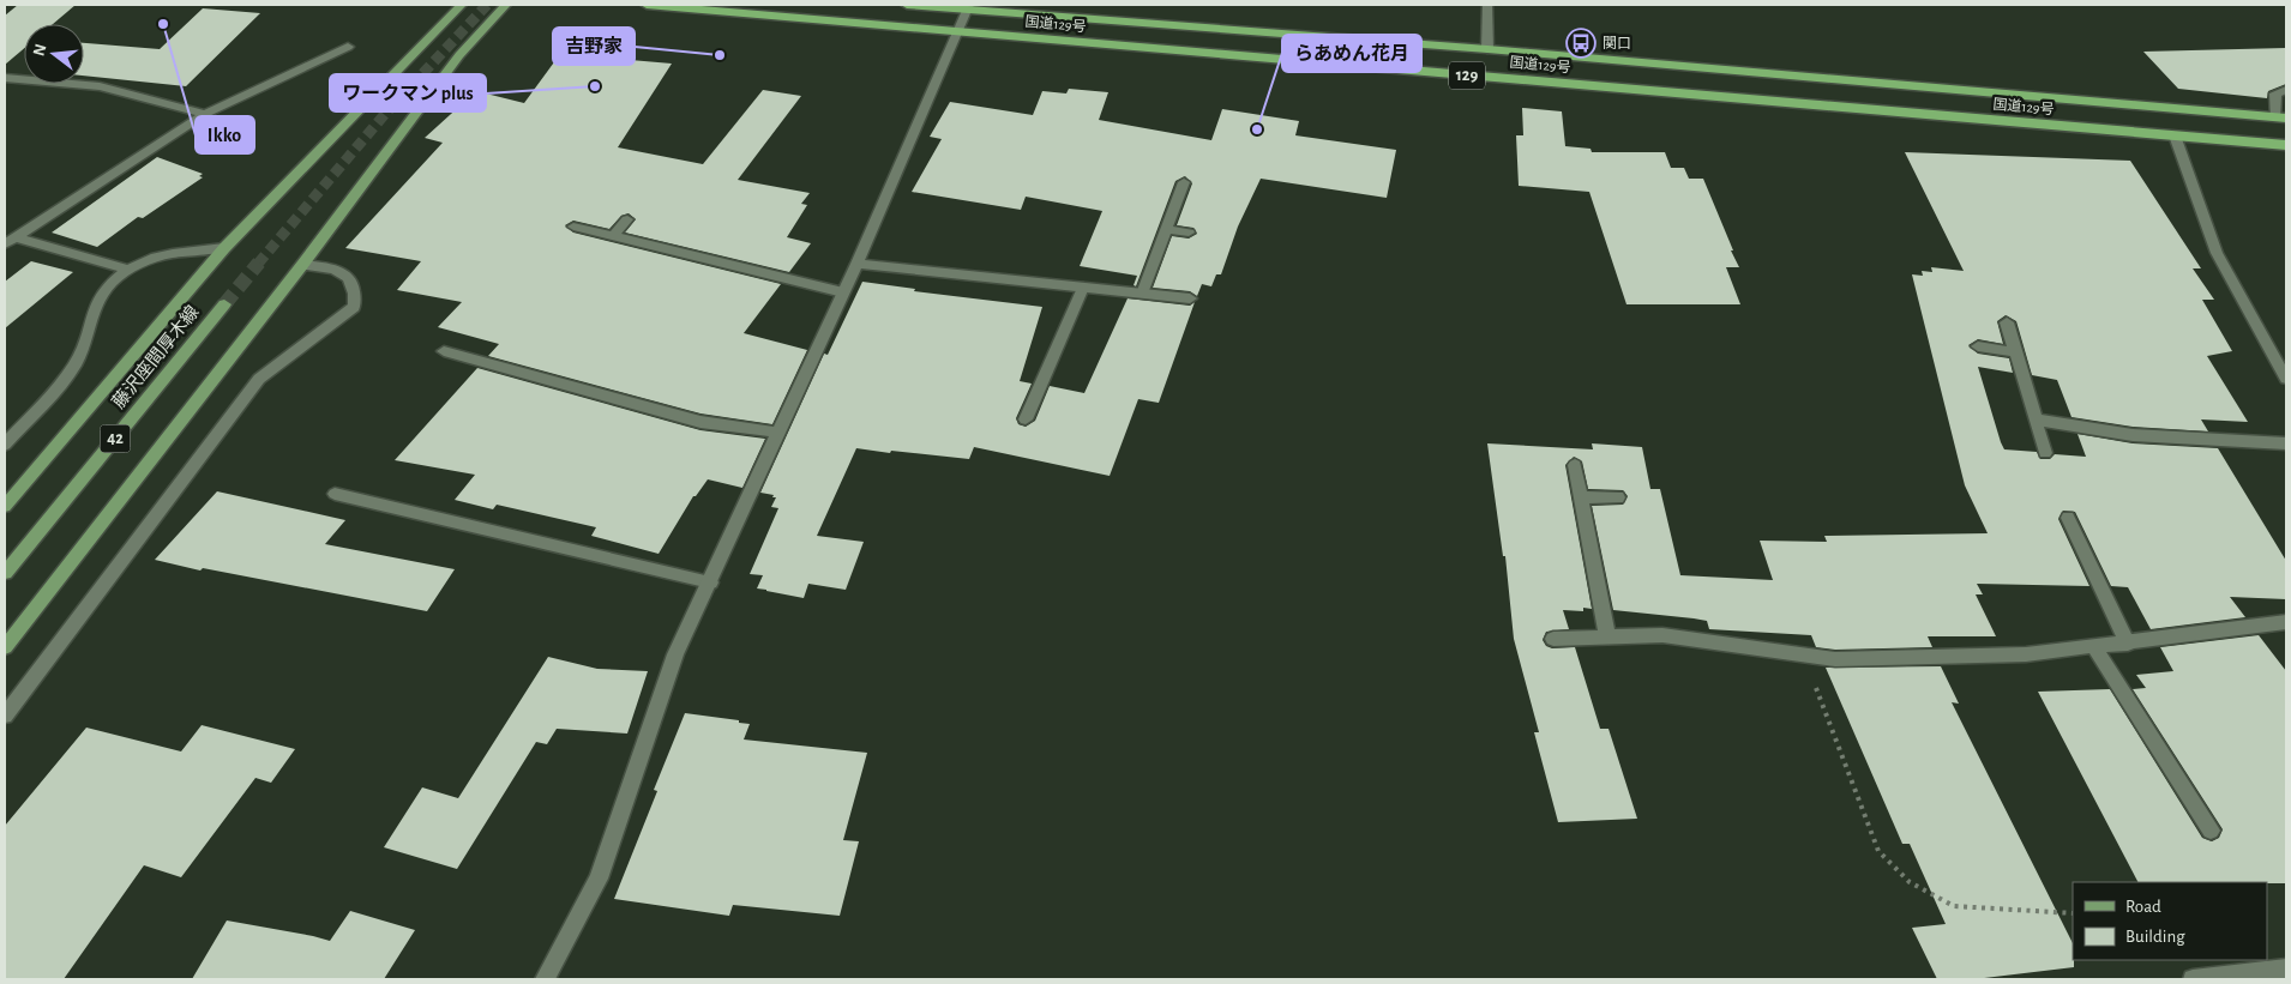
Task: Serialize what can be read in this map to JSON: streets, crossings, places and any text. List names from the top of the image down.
{
  "streets": {
    "highway": ["国道129号", "129"],
    "main road": ["藤沢座間厚木線", "42"]
  },
  "places": {
    "other": [
      "Ikko",
      "吉野家",
      "ワークマン plus",
      "らあめん花月"
    ],
    "bus stop": ["関口"]
  },
  "legend": ["Road", "Building"],
  "north": "left"
}
